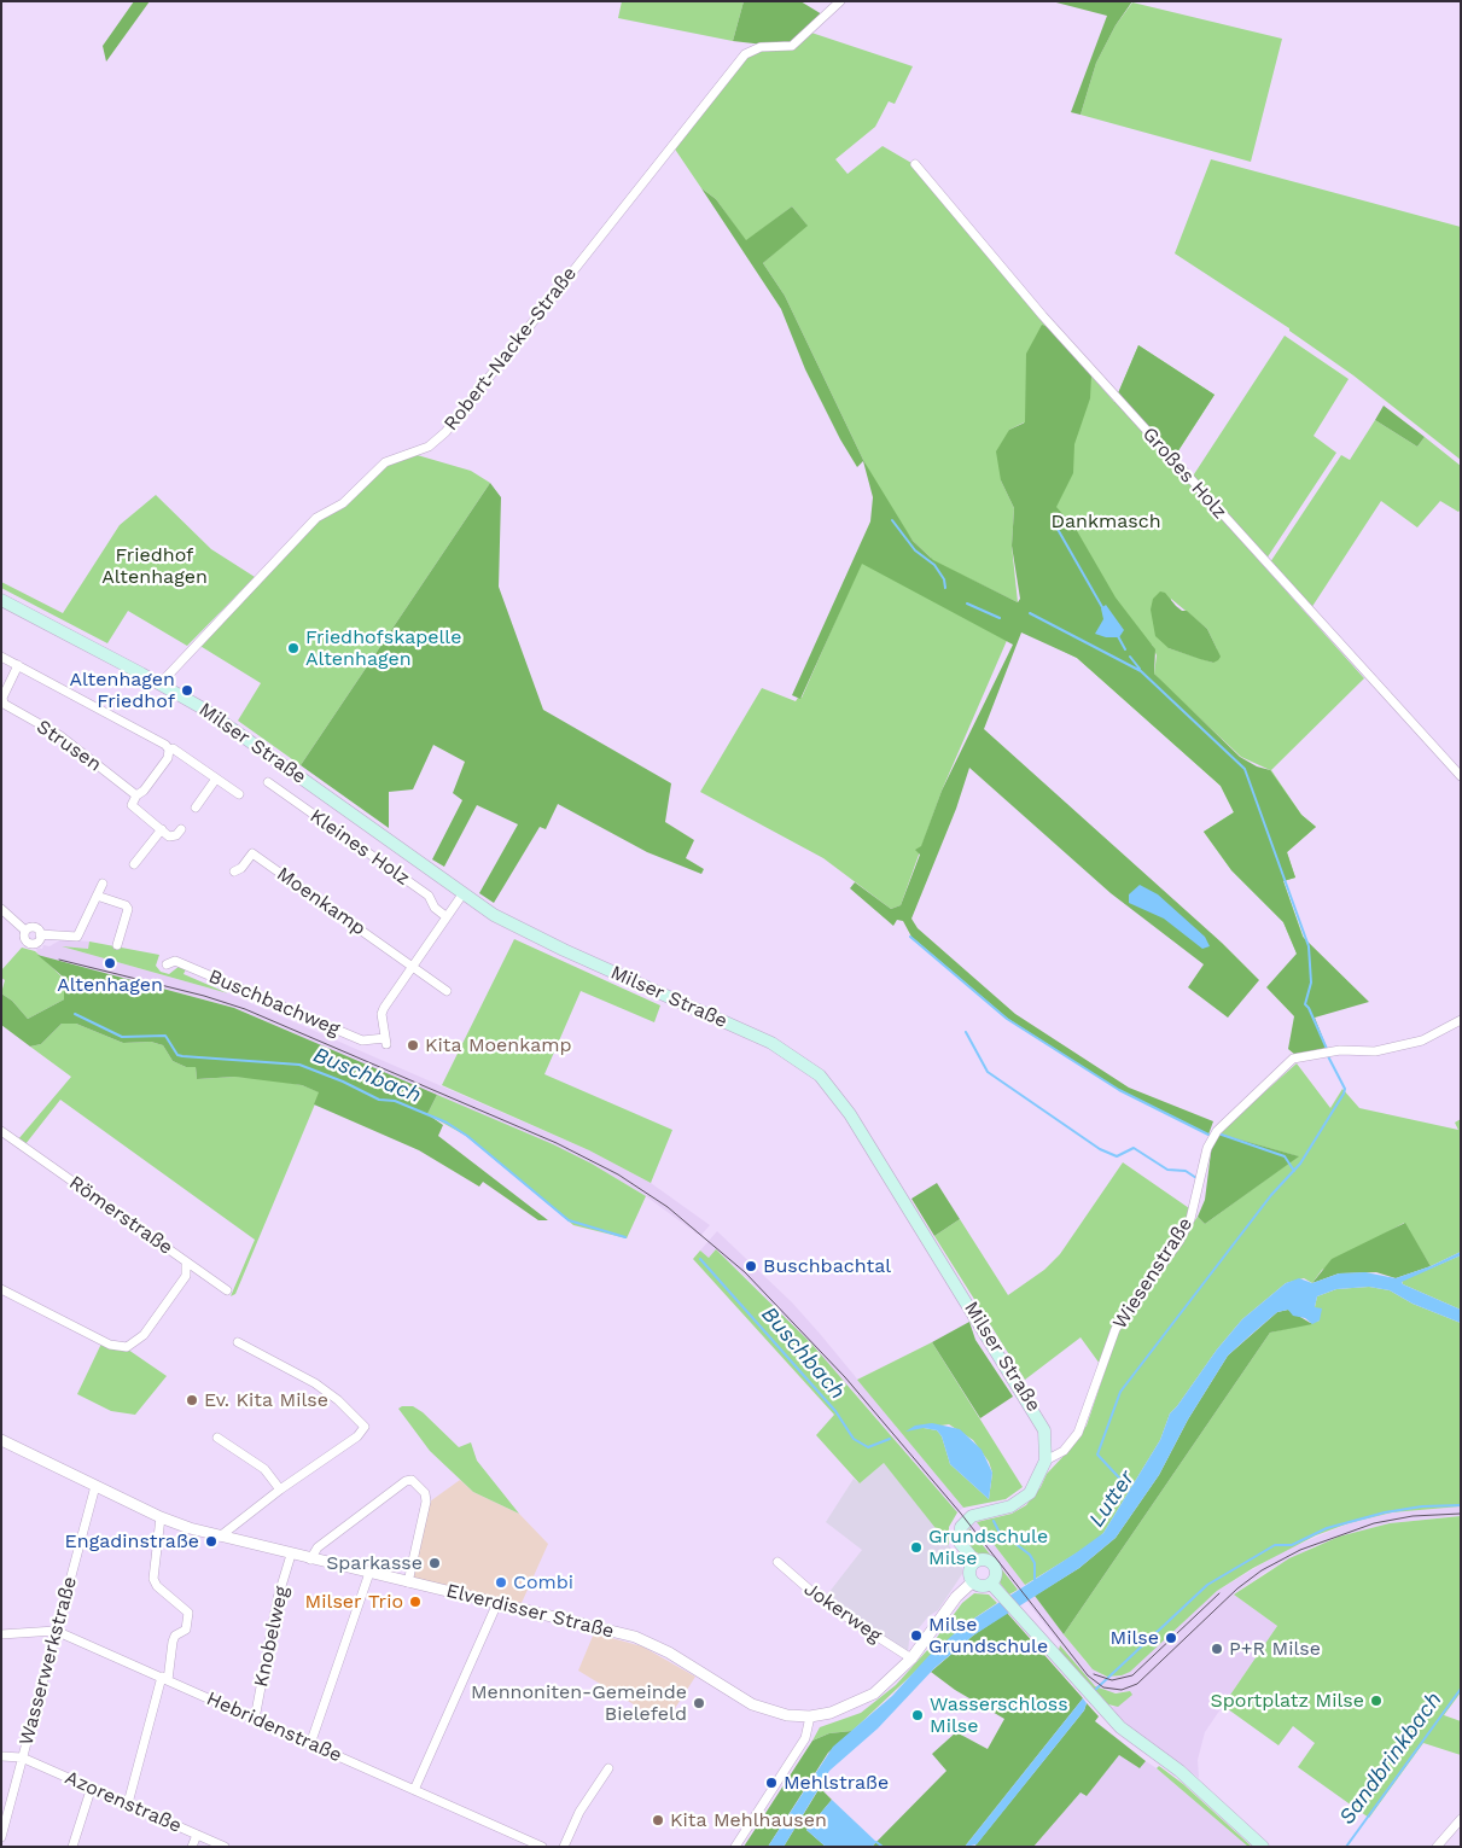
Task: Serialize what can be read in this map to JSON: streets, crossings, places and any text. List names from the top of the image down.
{
  "streets": {
    "main road": ["Milser Straße"],
    "street": [
      "Robert-Nacke-Straße",
      "Großes Holz",
      "Strusen",
      "Kleines Holz",
      "Moenkamp",
      "Buschbachweg",
      "Römerstraße",
      "Wiesenstraße",
      "Elverdisser Straße",
      "Jokerweg",
      "Knobelweg",
      "Wasserwerkstraße",
      "Hebridenstraße",
      "Azorenstraße"
    ]
  },
  "crossings": [
    ["Robert-Nacke-Straße", "Milser Straße"],
    ["Milser Straße", "Wiesenstraße"],
    ["Milser Straße", "Elverdisser Straße"],
    ["Moenkamp", "Buschbachweg"],
    ["Elverdisser Straße", "Jokerweg"],
    ["Elverdisser Straße", "Knobelweg"],
    ["Elverdisser Straße", "Wasserwerkstraße"],
    ["Knobelweg", "Hebridenstraße"],
    ["Wasserwerkstraße", "Hebridenstraße"],
    ["Wasserwerkstraße", "Azorenstraße"]
  ],
  "water": ["Buschbach", "Lutter", "Sandbrinkbach"],
  "parks": ["Dankmasch", "Friedhof Altenhagen"],
  "places": [
    "Friedhofskapelle Altenhagen",
    "Altenhagen Friedhof",
    "Altenhagen",
    "Kita Moenkamp",
    "Buschbachtal",
    "Ev. Kita Milse",
    "Engadinstraße",
    "Grundschule Milse",
    "Sparkasse",
    "Combi",
    "Milser Trio",
    "Milse Grundschule",
    "Milse",
    "P+R Milse",
    "Sportplatz Milse",
    "Mennoniten-Gemeinde Bielefeld",
    "Wasserschloss Milse",
    "Mehlstraße",
    "Kita Mehlhausen"
  ]
}
